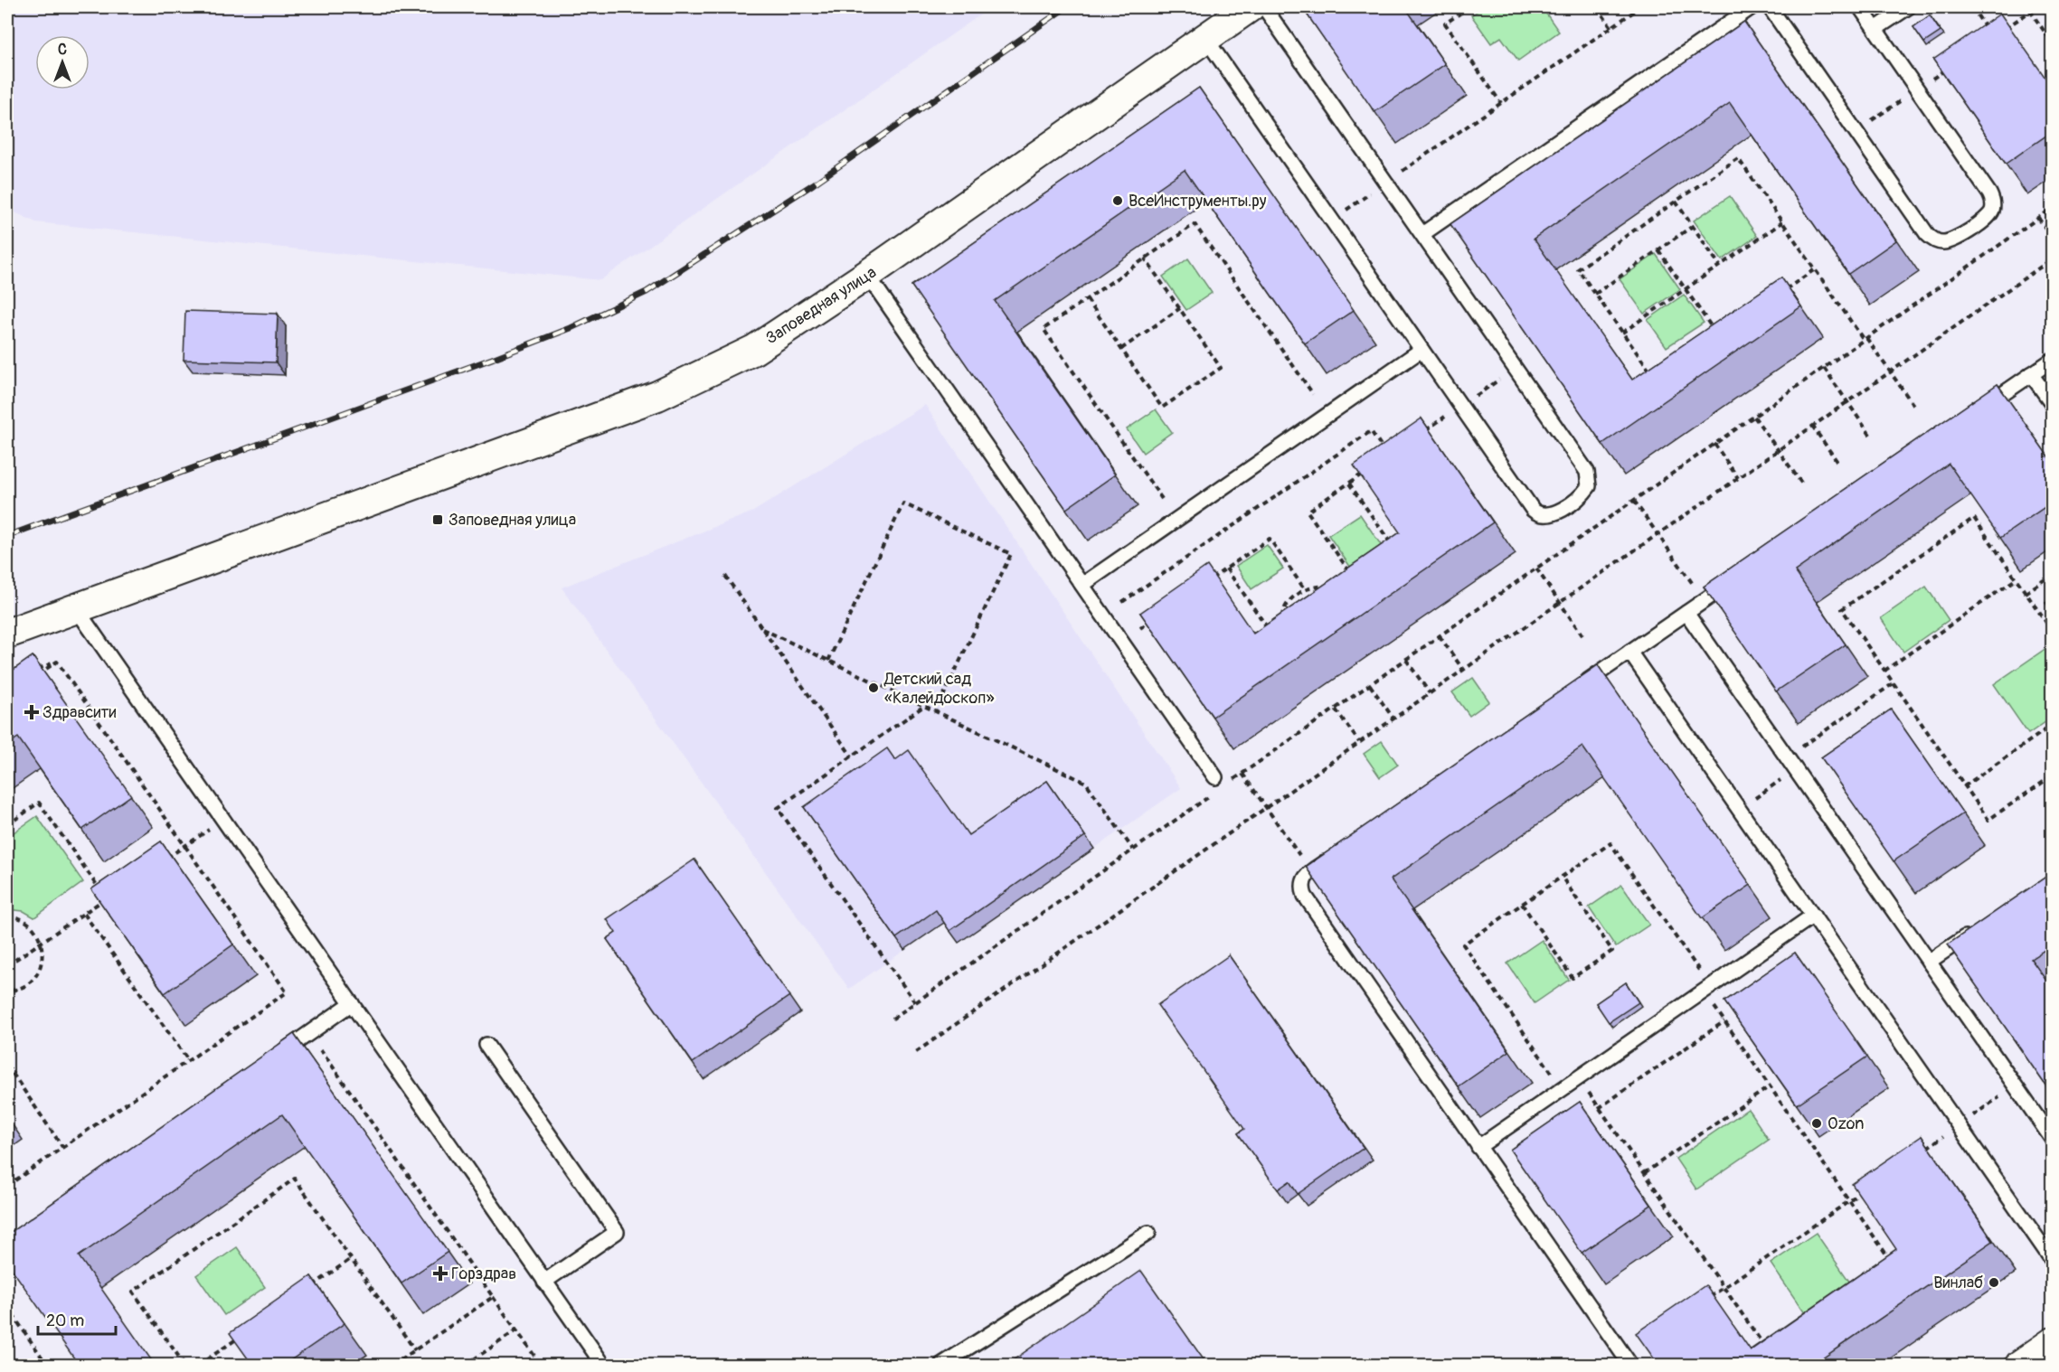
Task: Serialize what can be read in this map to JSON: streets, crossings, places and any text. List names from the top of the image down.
{
  "streets": {
    "street": ["Заповедная улица"]
  },
  "places": {
    "other": [
      "ВсеИнструменты.ру",
      "Детский сад «Калейдоскоп»",
      "Ozon",
      "Винлаб"
    ],
    "transit": ["Заповедная улица"],
    "health": ["Здравсити", "Горздрав"]
  },
  "scale_bar": "20 m",
  "north": "top"
}
